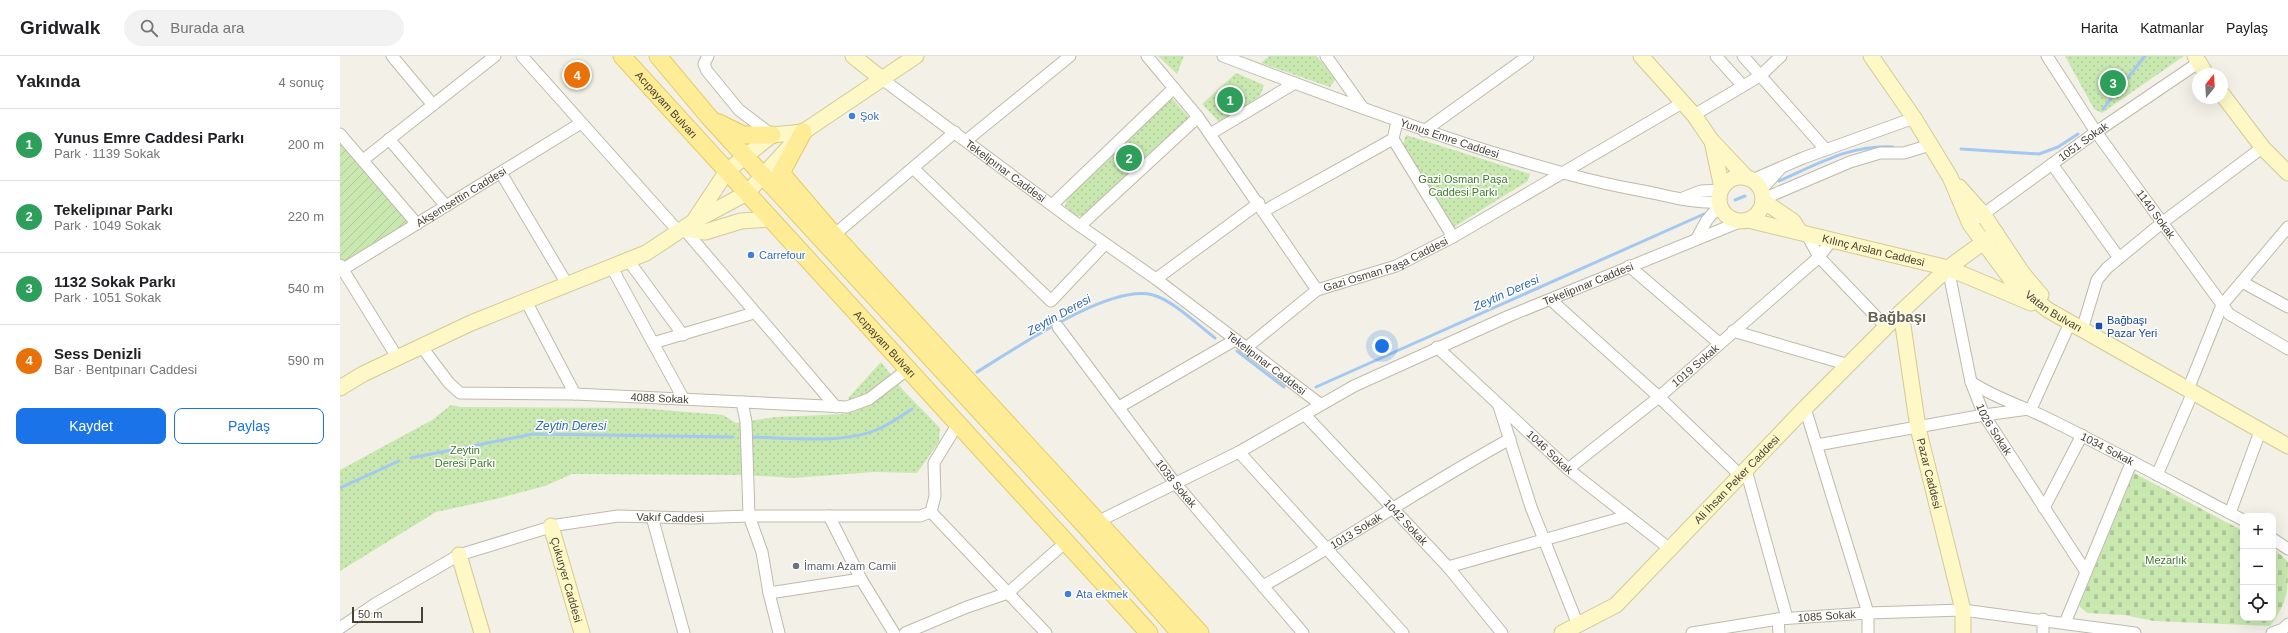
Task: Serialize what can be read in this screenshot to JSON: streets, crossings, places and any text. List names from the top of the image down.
{
  "streets": {
    "main road": ["Acıpayam Bulvarı"],
    "street": [
      "Yunus Emre Caddesi",
      "1051 Sokak",
      "Tekelipınar Caddesi",
      "Akşemsettin Caddesi",
      "1140 Sokak",
      "Kılınç Arslan Caddesi",
      "Gazi Osman Paşa Caddesi",
      "Vatan Bulvarı",
      "1019 Sokak",
      "4088 Sokak",
      "1026 Sokak",
      "1034 Sokak",
      "1046 Sokak",
      "Pazar Caddesi",
      "Ali İhsan Peker Caddesi",
      "1038 Sokak",
      "Vakıf Caddesi",
      "1042 Sokak",
      "1013 Sokak",
      "Çukuryer Caddesi",
      "1085 Sokak"
    ]
  },
  "crossings": [
    ["Acıpayam Bulvarı", "4088 Sokak"],
    ["Yunus Emre Caddesi", "Tekelipınar Caddesi"],
    ["Yunus Emre Caddesi", "Kılınç Arslan Caddesi"],
    ["Yunus Emre Caddesi", "Gazi Osman Paşa Caddesi"],
    ["1051 Sokak", "1140 Sokak"],
    ["1051 Sokak", "Vatan Bulvarı"],
    ["Tekelipınar Caddesi", "Kılınç Arslan Caddesi"],
    ["Tekelipınar Caddesi", "1046 Sokak"],
    ["Kılınç Arslan Caddesi", "Vatan Bulvarı"],
    ["Kılınç Arslan Caddesi", "1019 Sokak"],
    ["Kılınç Arslan Caddesi", "1026 Sokak"],
    ["Kılınç Arslan Caddesi", "Ali İhsan Peker Caddesi"],
    ["Vatan Bulvarı", "Ali İhsan Peker Caddesi"],
    ["1019 Sokak", "1046 Sokak"],
    ["1026 Sokak", "1034 Sokak"],
    ["1026 Sokak", "Ali İhsan Peker Caddesi"],
    ["1046 Sokak", "Ali İhsan Peker Caddesi"],
    ["Pazar Caddesi", "Ali İhsan Peker Caddesi"],
    ["Pazar Caddesi", "1085 Sokak"],
    ["1038 Sokak", "1013 Sokak"],
    ["Vakıf Caddesi", "Çukuryer Caddesi"],
    ["1042 Sokak", "1013 Sokak"]
  ],
  "districts": ["Bağbaşı"],
  "water": ["Zeytin Deresi"],
  "parks": ["Gazi Osman Paşa Caddesi Parkı", "Zeytin Deresi Parkı", "Mezarlık"],
  "places": {
    "other": [
      "Şok",
      "Carrefour",
      "İmamı Azam Camii",
      "Ata ekmek"
    ],
    "transit": ["Bağbaşı Pazar Yeri"]
  },
  "scale_bar": "50 m",
  "north": "top",
  "page": {
    "header": "Gridwalk",
    "search": "Burada ara",
    "nav": ["Harita", "Katmanlar", "Paylaş"],
    "heading": ["Yakında", "4 sonuç"],
    "pins": [
      "4",
      "3",
      "1",
      "2"
    ],
    "list": [
      {
        "mark": "1",
        "name": "Yunus Emre Caddesi Parkı",
        "note": "Park · 1139 Sokak",
        "value": "200 m"
      },
      {
        "mark": "2",
        "name": "Tekelipınar Parkı",
        "note": "Park · 1049 Sokak",
        "value": "220 m"
      },
      {
        "mark": "3",
        "name": "1132 Sokak Parkı",
        "note": "Park · 1051 Sokak",
        "value": "540 m"
      },
      {
        "mark": "4",
        "name": "Sess Denizli",
        "note": "Bar · Bentpınarı Caddesi",
        "value": "590 m"
      }
    ],
    "buttons": ["Kaydet", "Paylaş"],
    "map_buttons": ["+", "−"],
    "scale": "50 m"
  }
}
